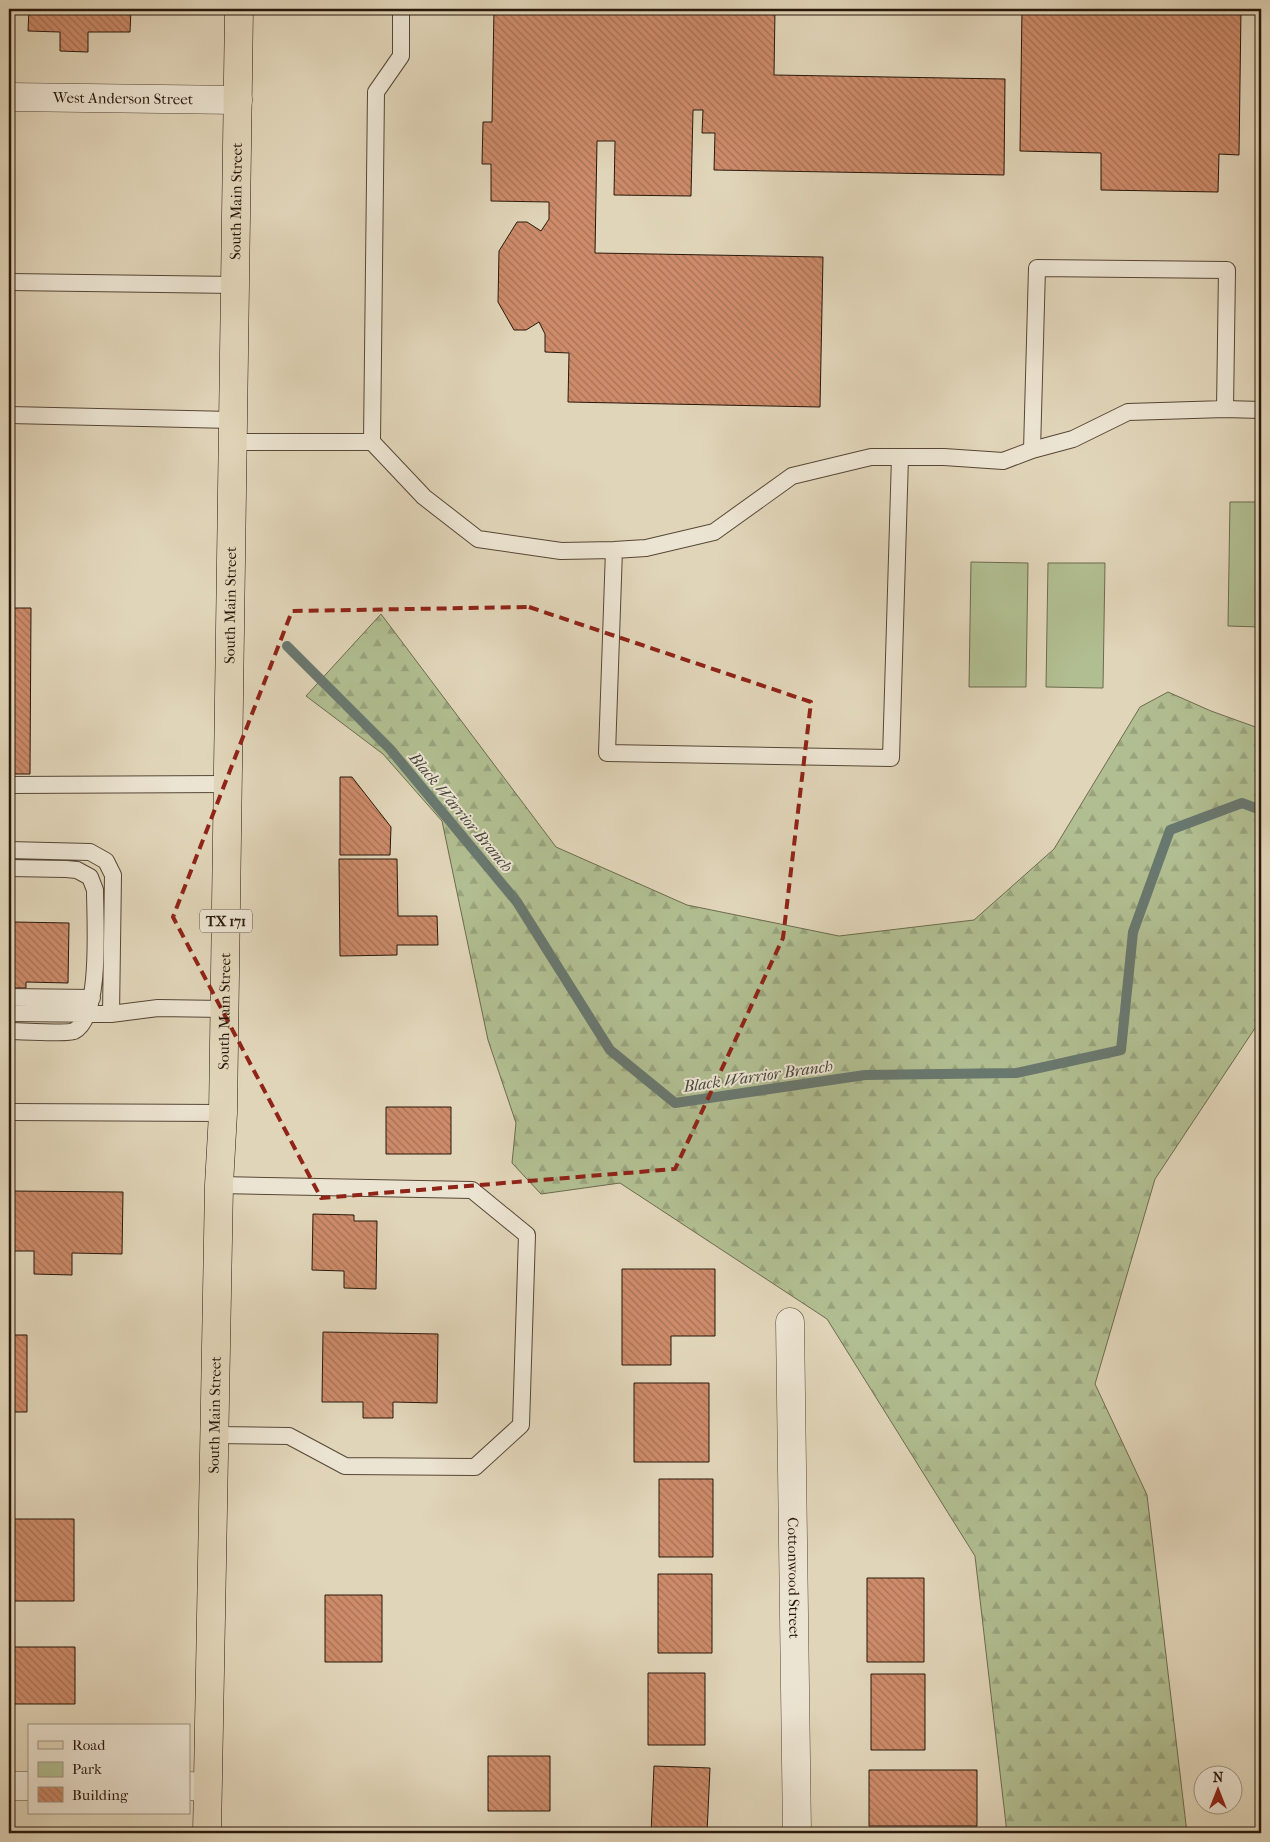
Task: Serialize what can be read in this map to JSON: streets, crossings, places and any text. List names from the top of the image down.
{
  "streets": {
    "main road": ["South Main Street", "TX 171"],
    "street": ["West Anderson Street", "Cottonwood Street"]
  },
  "crossings": [
    ["West Anderson Street", "South Main Street"]
  ],
  "water": ["Black Warrior Branch"],
  "legend": ["Road", "Park", "Building"],
  "north": "top"
}
